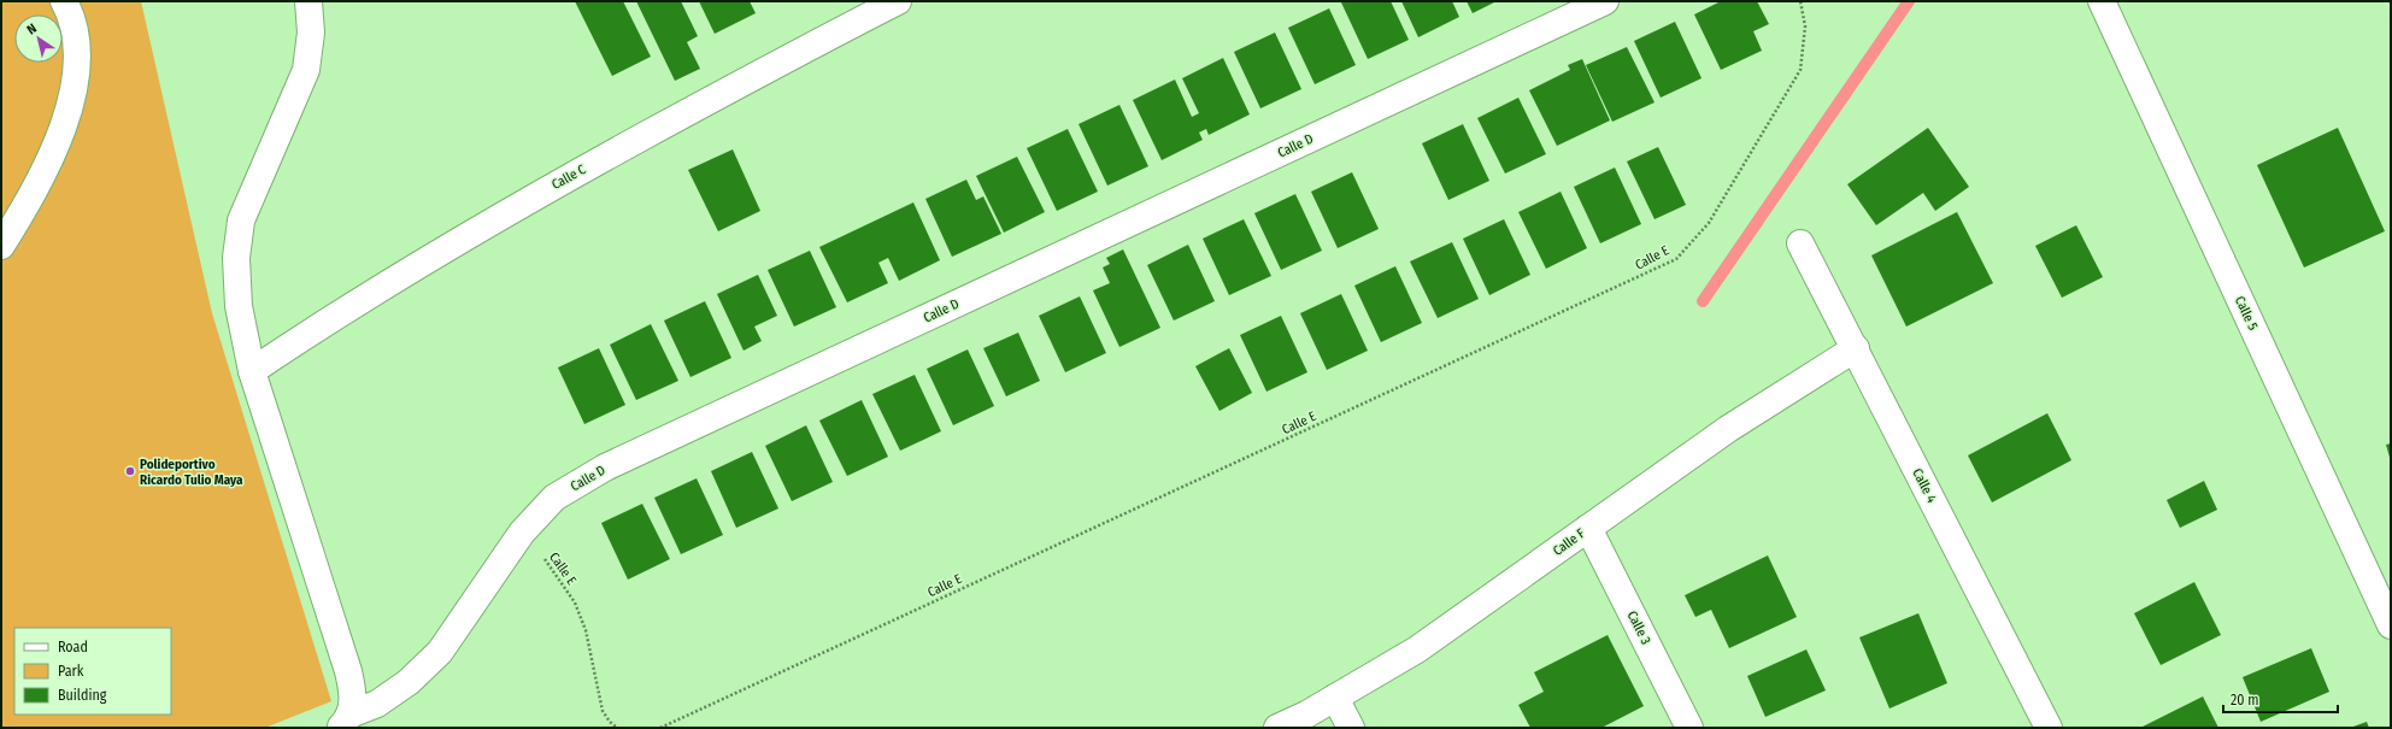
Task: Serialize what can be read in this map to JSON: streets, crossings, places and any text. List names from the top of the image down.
{
  "streets": {
    "street": [
      "Calle D",
      "Calle C",
      "Calle 5",
      "Calle 4",
      "Calle F",
      "Calle 3"
    ],
    "path": ["Calle E"]
  },
  "crossings": [
    ["Calle D", "Calle E"],
    ["Calle 4", "Calle F"],
    ["Calle F", "Calle 3"]
  ],
  "places": ["Polideportivo Ricardo Tulio Maya"],
  "legend": ["Road", "Park", "Building"],
  "scale_bar": "20 m",
  "north": "top left"
}
